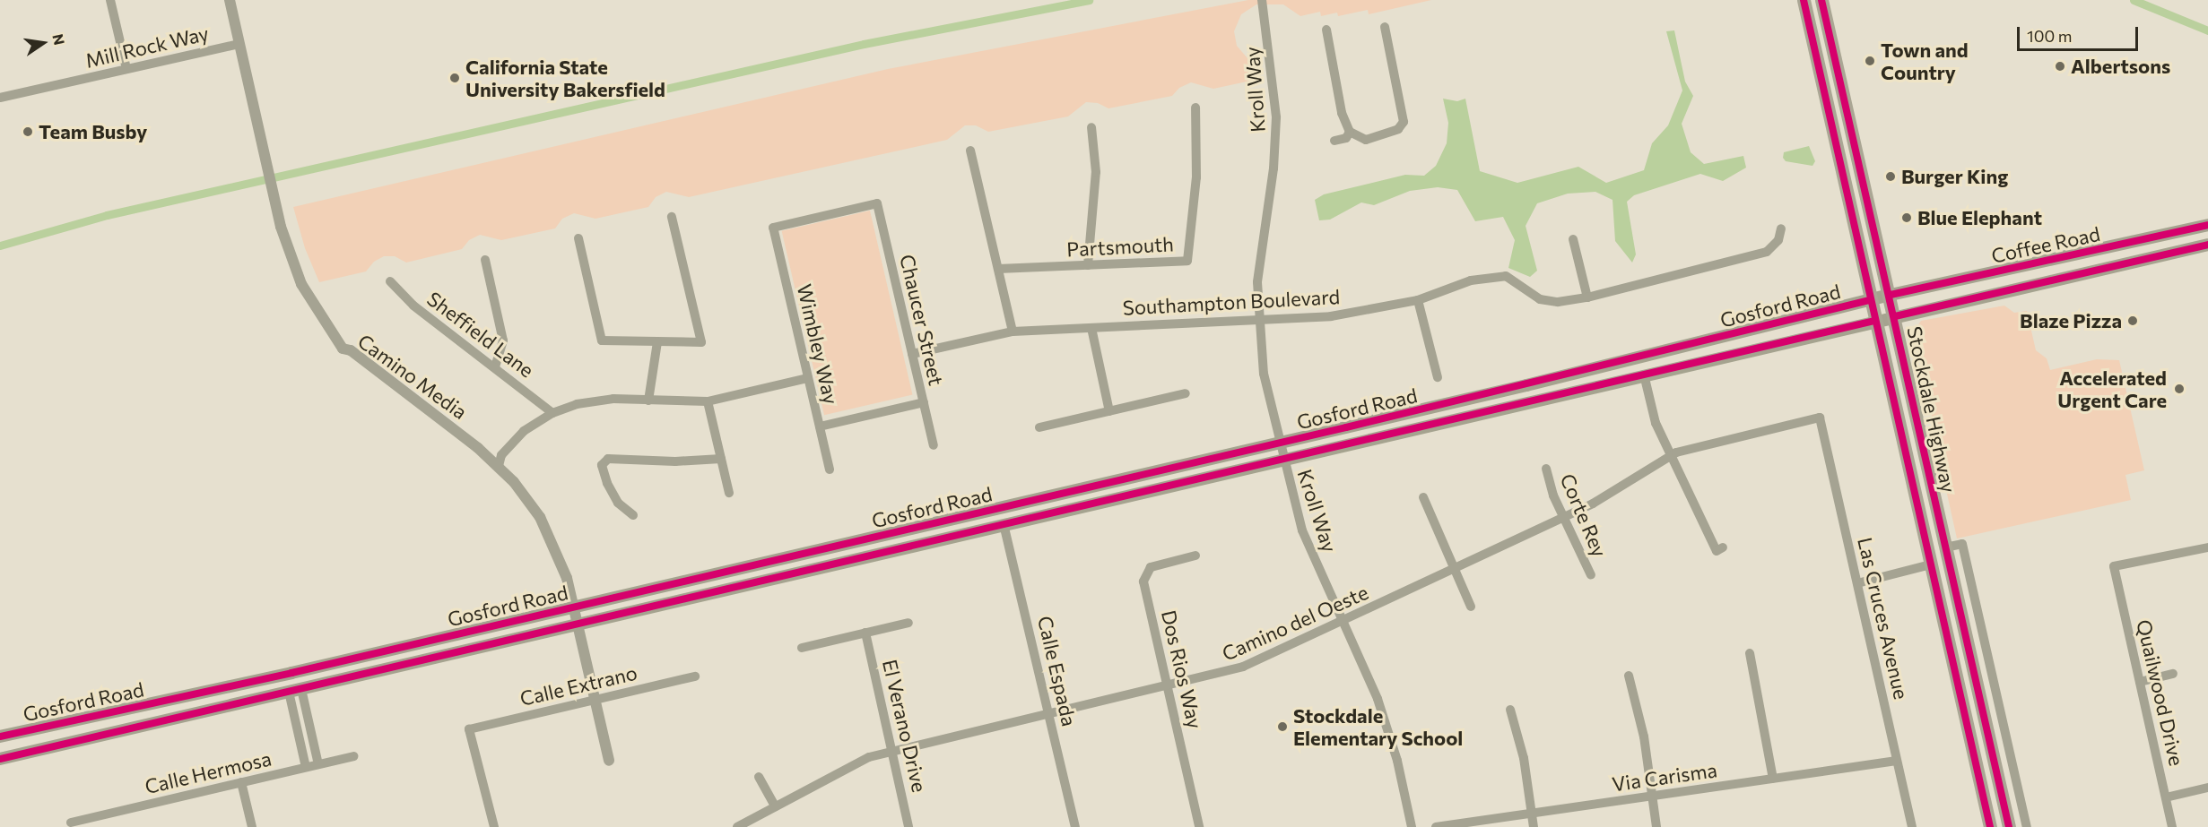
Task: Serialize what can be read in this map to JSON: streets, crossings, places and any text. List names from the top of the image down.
{
  "streets": {
    "main road": ["Coffee Road", "Gosford Road", "Stockdale Highway"],
    "street": [
      "Mill Rock Way",
      "Kroll Way",
      "Partsmouth",
      "Southampton Boulevard",
      "Chaucer Street",
      "Sheffield Lane",
      "Wimbley Way",
      "Camino Media",
      "Corte Rey",
      "Las Cruces Avenue",
      "Camino del Oeste",
      "Dos Rios Way",
      "Calle Espada",
      "Calle Extrano",
      "Quailwood Drive",
      "El Verano Drive",
      "Calle Hermosa",
      "Via Carisma"
    ]
  },
  "crossings": [
    ["Mill Rock Way", "Camino Media"],
    ["Kroll Way", "Southampton Boulevard"],
    ["Kroll Way", "Gosford Road"],
    ["Kroll Way", "Camino del Oeste"],
    ["Coffee Road", "Gosford Road"],
    ["Coffee Road", "Stockdale Highway"],
    ["Southampton Boulevard", "Chaucer Street"],
    ["Gosford Road", "Camino Media"],
    ["Gosford Road", "Stockdale Highway"],
    ["Gosford Road", "Calle Espada"],
    ["Chaucer Street", "Wimbley Way"],
    ["Camino Media", "Calle Extrano"],
    ["Corte Rey", "Camino del Oeste"],
    ["Las Cruces Avenue", "Camino del Oeste"],
    ["Las Cruces Avenue", "Via Carisma"],
    ["Camino del Oeste", "Dos Rios Way"],
    ["Camino del Oeste", "Calle Espada"],
    ["Camino del Oeste", "El Verano Drive"]
  ],
  "places": [
    "Town and Country",
    "Albertsons",
    "California State University Bakersfield",
    "Team Busby",
    "Burger King",
    "Blue Elephant",
    "Blaze Pizza",
    "Accelerated Urgent Care",
    "Stockdale Elementary School"
  ],
  "scale_bar": "100 m",
  "north": "right"
}
